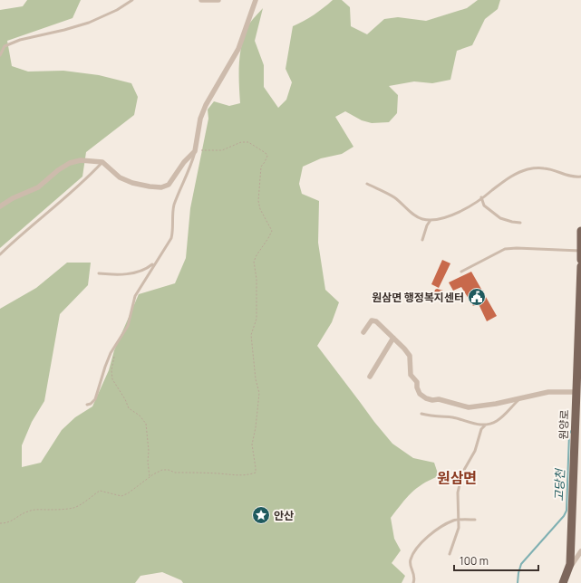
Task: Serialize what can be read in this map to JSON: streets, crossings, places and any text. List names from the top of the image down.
{
  "streets": {
    "main road": ["원양로"]
  },
  "districts": ["원삼면"],
  "water": ["고당천"],
  "places": {
    "public building": ["원삼면 행정복지센터"],
    "place": ["안산"]
  },
  "scale_bar": "100 m"
}
